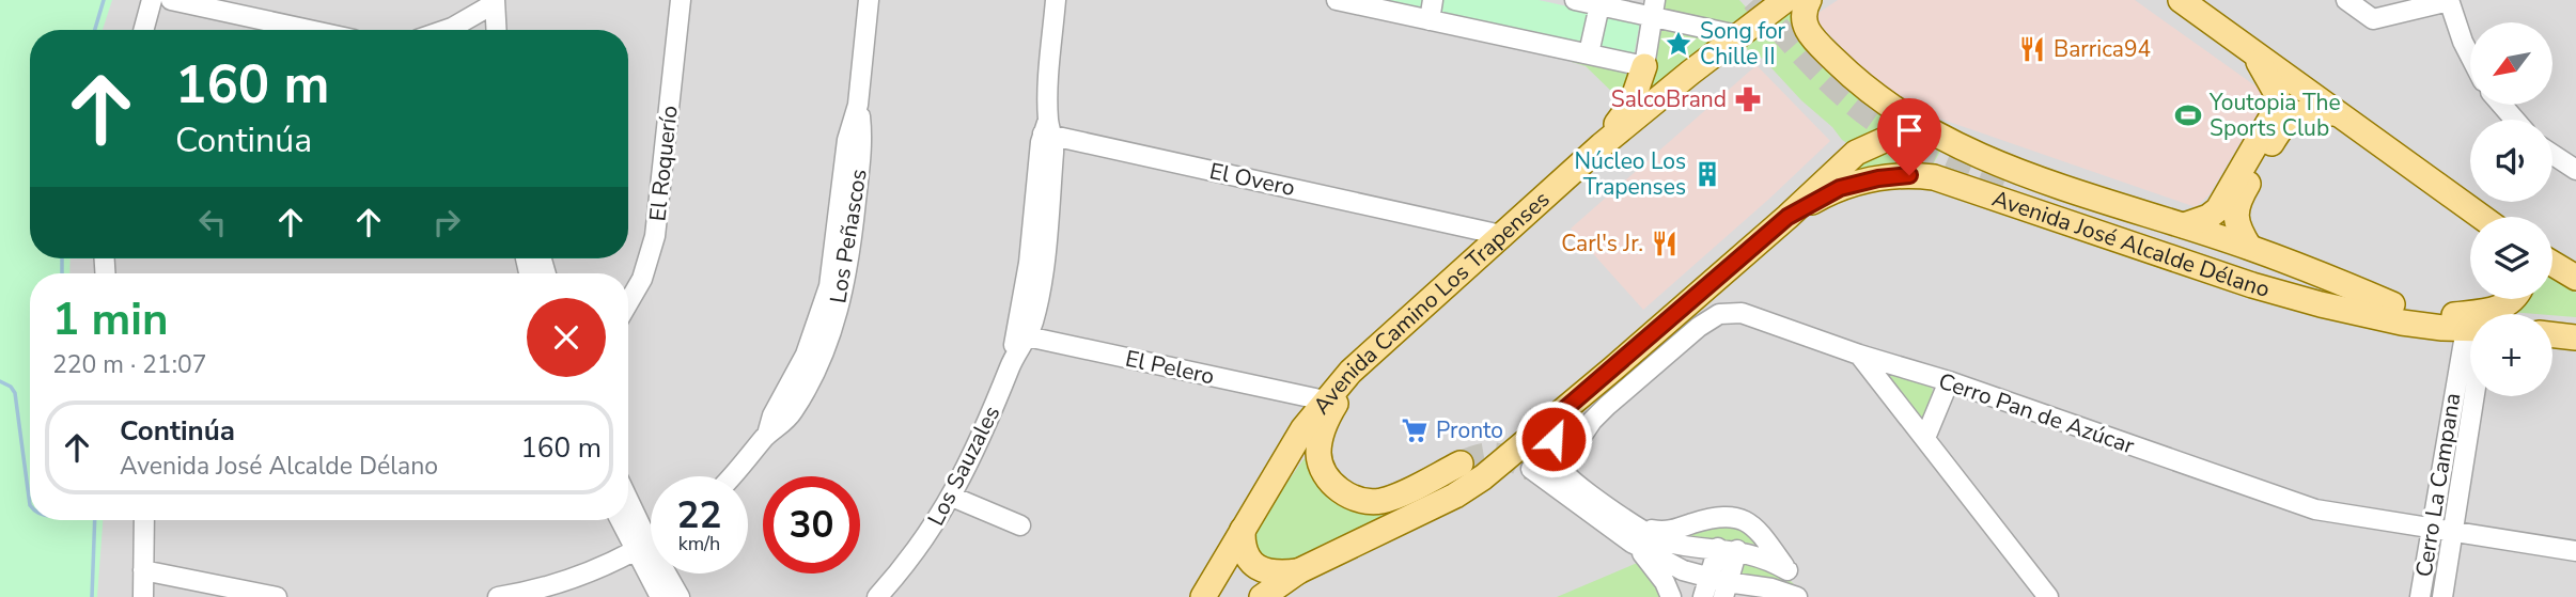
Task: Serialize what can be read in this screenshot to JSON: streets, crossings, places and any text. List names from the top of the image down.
{
  "streets": {
    "main road": ["Avenida José Alcalde Délano", "Avenida Camino Los Trapenses"],
    "street": [
      "El Roquerío",
      "El Overo",
      "Los Peñascos",
      "El Pelero",
      "Cerro Pan de Azúcar",
      "Los Sauzales",
      "Cerro La Campana"
    ]
  },
  "crossings": [
    ["El Overo", "Avenida Camino Los Trapenses"],
    ["El Overo", "Los Sauzales"],
    ["Avenida Camino Los Trapenses", "El Pelero"],
    ["El Pelero", "Los Sauzales"],
    ["Cerro Pan de Azúcar", "Cerro La Campana"]
  ],
  "places": {
    "place": ["Song for Chille II"],
    "restaurant": ["Barrica94", "Carl's Jr."],
    "pharmacy": ["SalcoBrand"],
    "sports": ["Youtopia The Sports Club"],
    "building": ["Núcleo Los Trapenses"],
    "supermarket": ["Pronto"]
  },
  "north": "bottom left",
  "page": {
    "map_buttons": "+",
    "turn": ["160 m", "Continúa"],
    "heading": ["1 min", "220 m · 21:07"],
    "list": [
      {
        "name": "Continúa",
        "note": "Avenida José Alcalde Délano",
        "value": "160 m"
      }
    ],
    "speed": "22 km/h",
    "limit": "30"
  }
}
